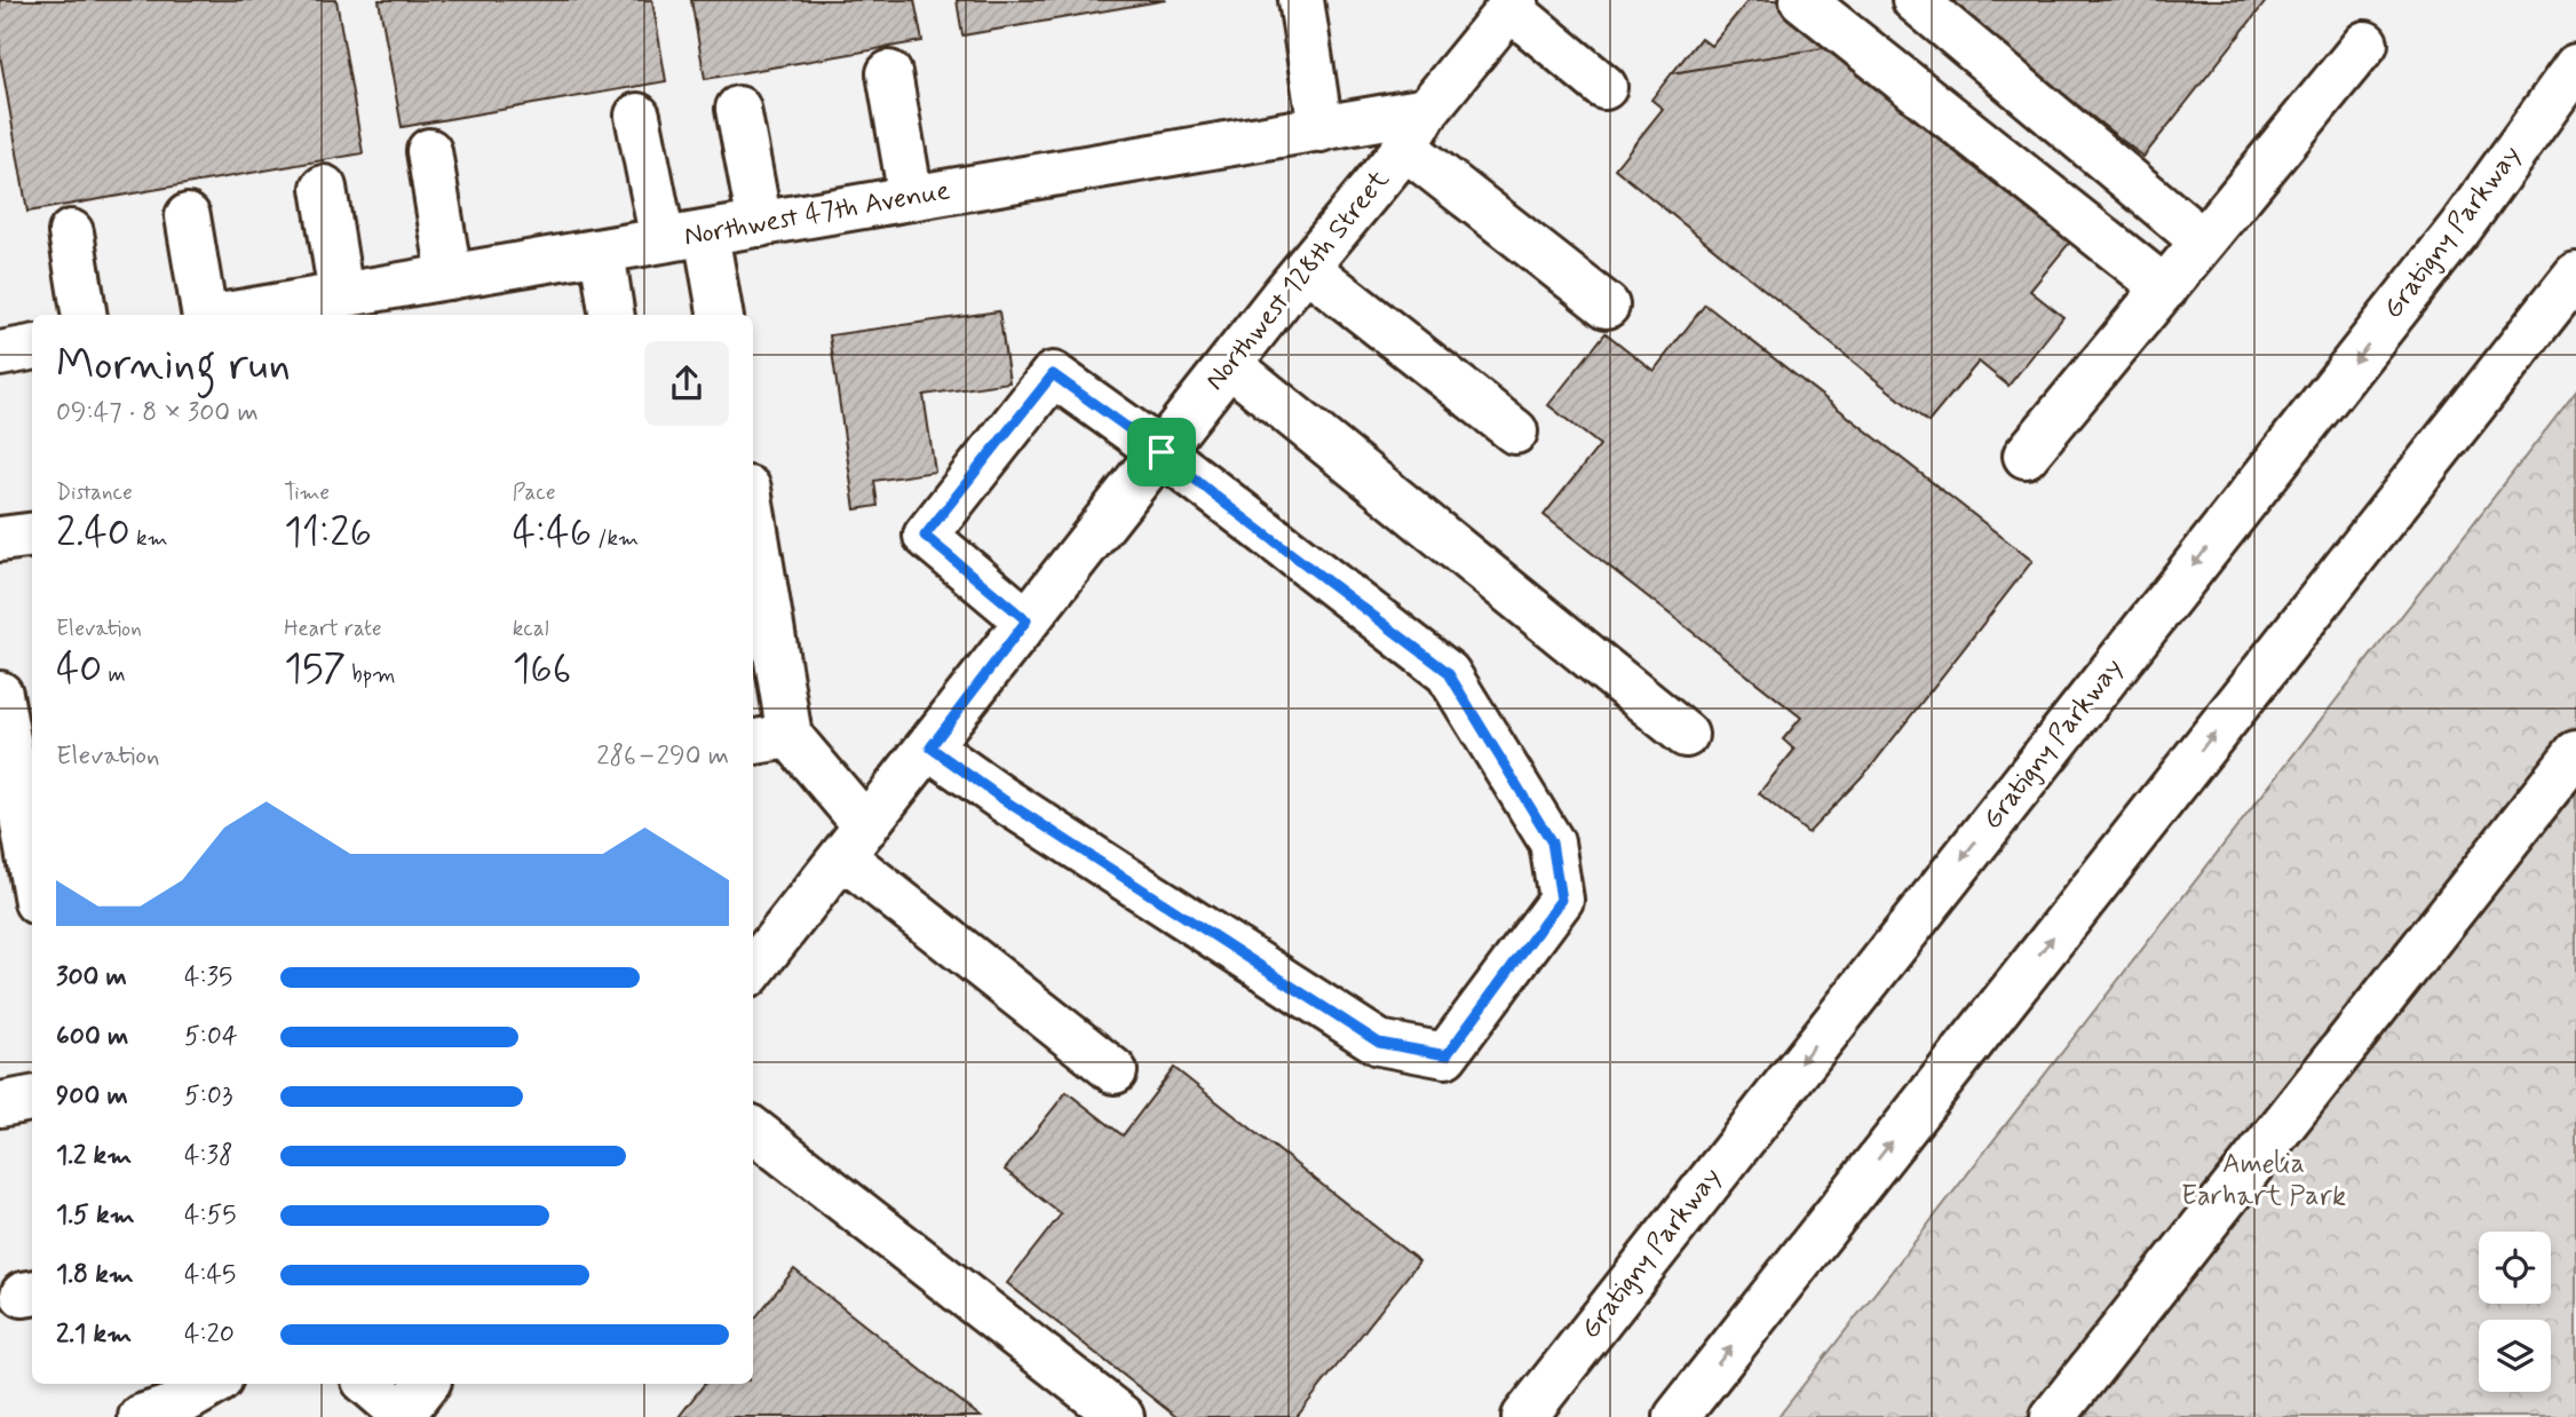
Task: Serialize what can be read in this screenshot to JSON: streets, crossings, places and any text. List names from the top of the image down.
{
  "streets": {
    "main road": ["Northwest 47th Avenue", "Gratigny Parkway", "Northwest 128th Street"]
  },
  "crossings": [
    ["Northwest 47th Avenue", "Northwest 128th Street"]
  ],
  "parks": ["Amelia Earhart Park"],
  "page": {
    "heading": ["Morning run", "09:47 · 8 × 300 m"],
    "stats": [
      ["Distance", "2.40 km"],
      ["Time", "11:26"],
      ["Pace", "4:46 /km"],
      ["Elevation", "40 m"],
      ["Heart rate", "157 bpm"],
      ["kcal", "166"]
    ],
    "chart": ["Elevation", "286–290 m"],
    "list": [
      {
        "name": "300 m",
        "note": "4:35"
      },
      {
        "name": "600 m",
        "note": "5:04"
      },
      {
        "name": "900 m",
        "note": "5:03"
      },
      {
        "name": "1.2 km",
        "note": "4:38"
      },
      {
        "name": "1.5 km",
        "note": "4:55"
      },
      {
        "name": "1.8 km",
        "note": "4:45"
      },
      {
        "name": "2.1 km",
        "note": "4:20"
      }
    ]
  }
}
